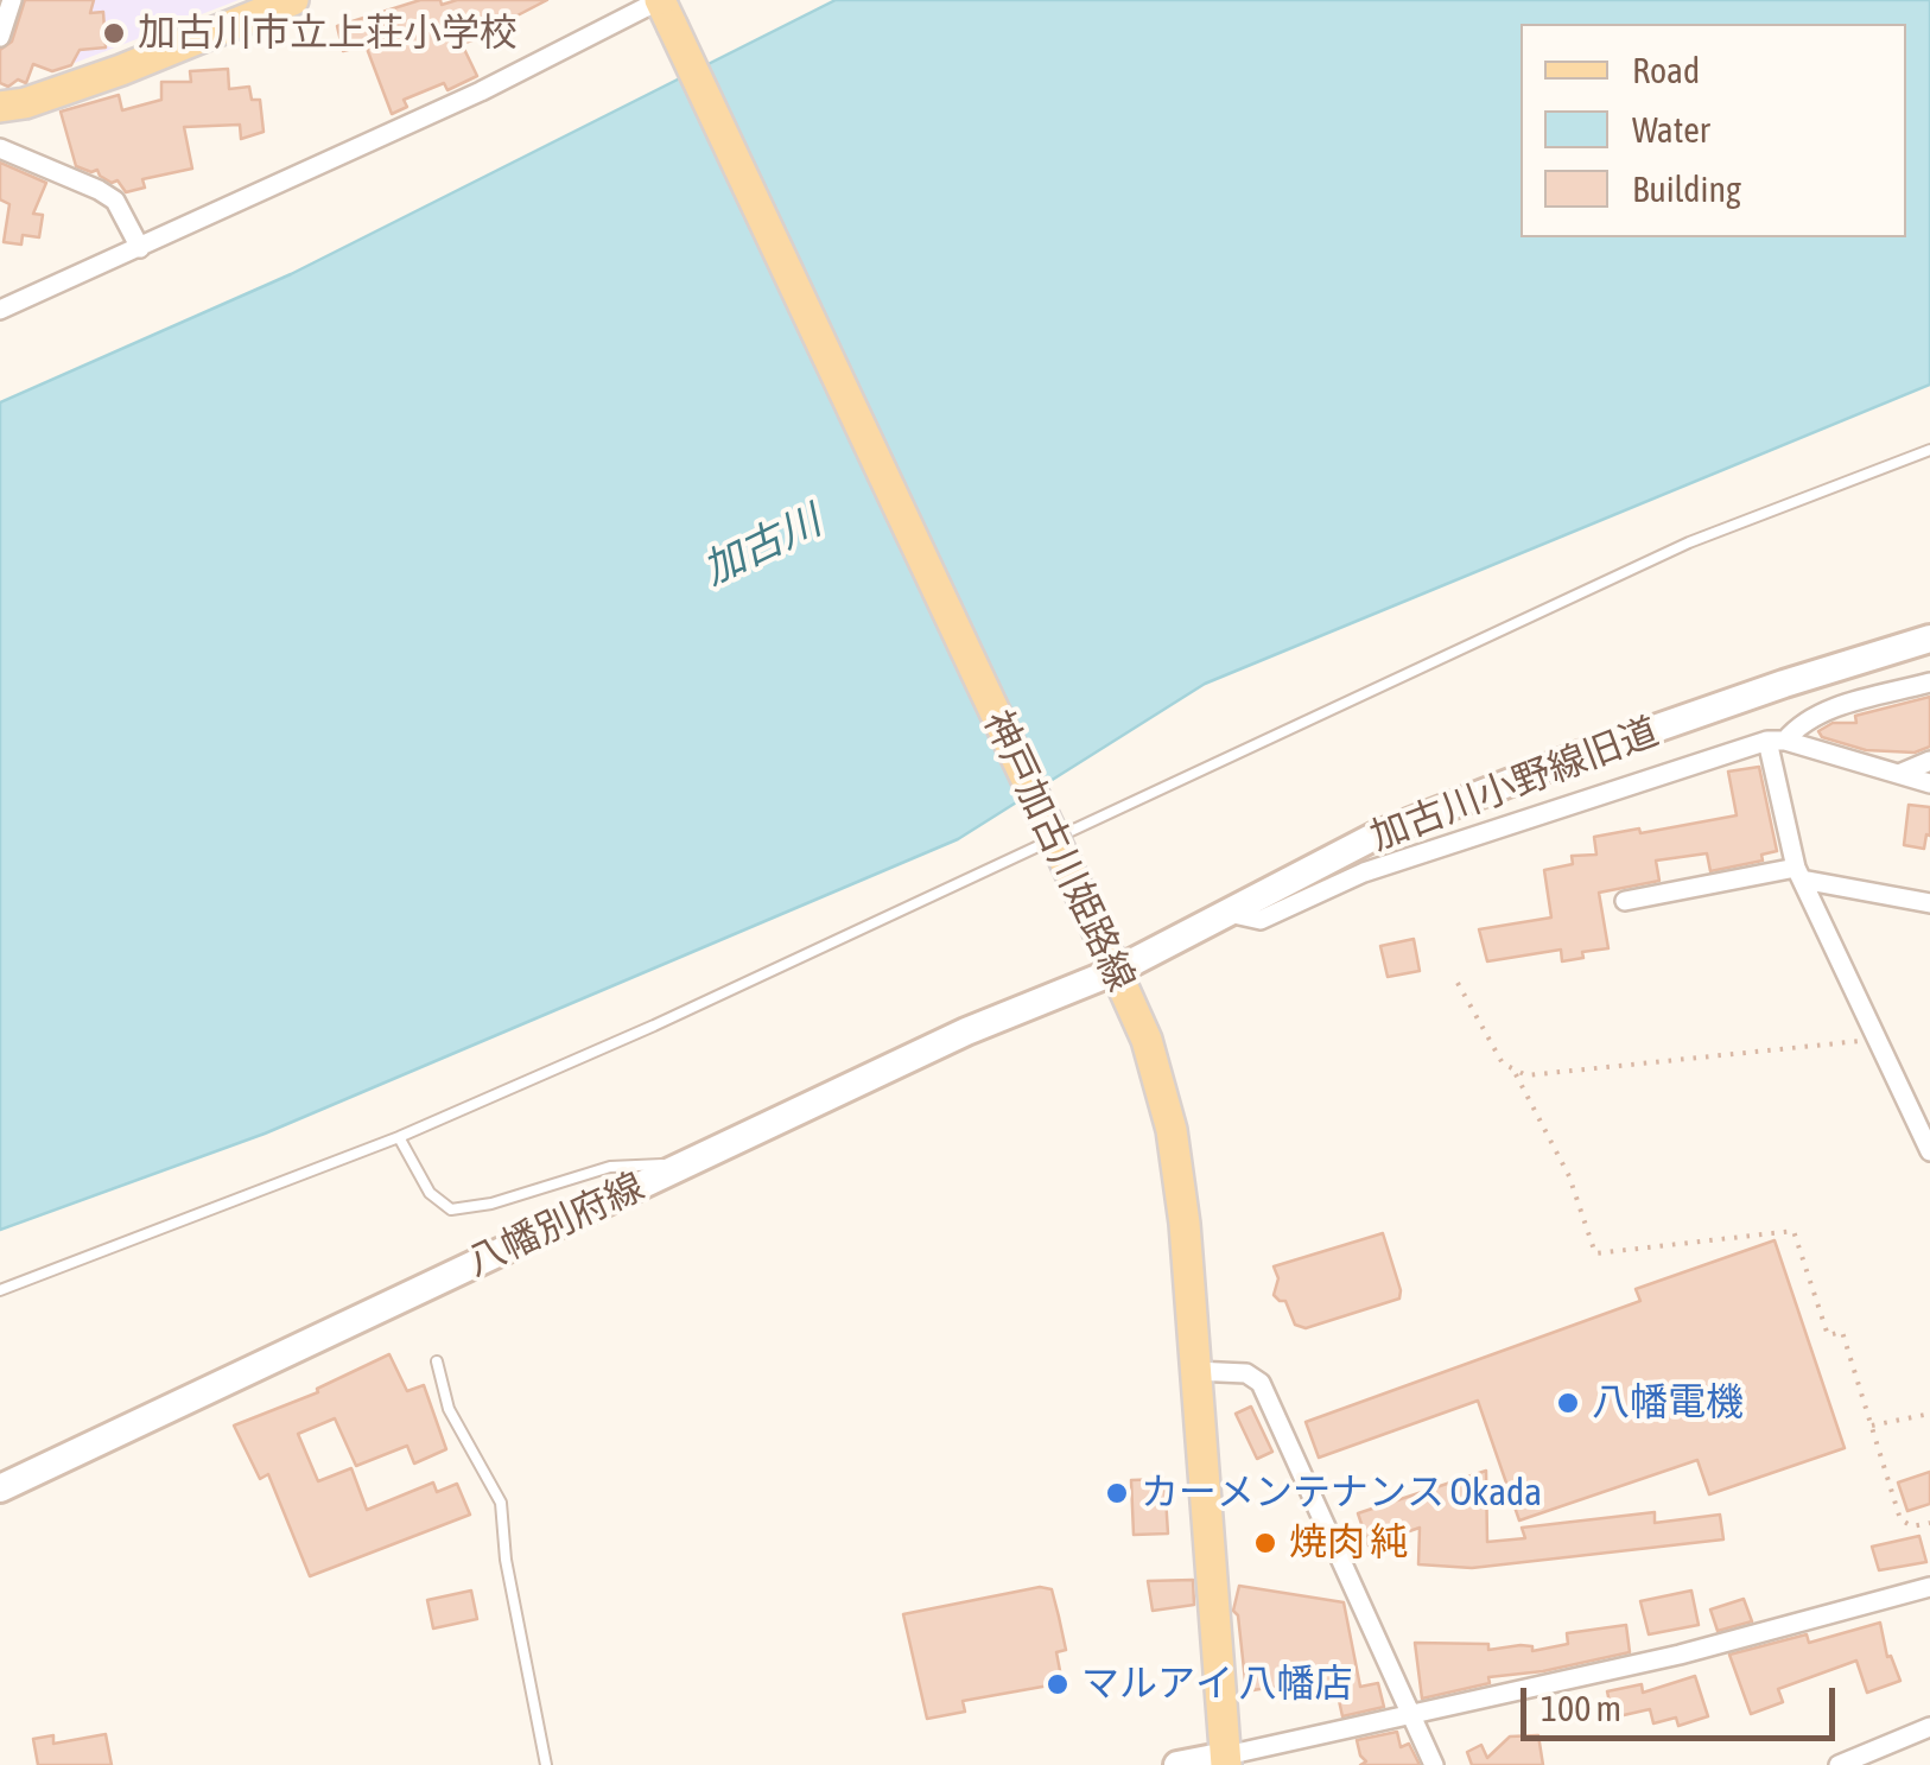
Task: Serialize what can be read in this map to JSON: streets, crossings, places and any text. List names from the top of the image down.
{
  "streets": {
    "main road": ["加古川小野線旧道", "神戸加古川姫路線", "八幡別府線"]
  },
  "crossings": [
    ["加古川小野線旧道", "神戸加古川姫路線"],
    ["加古川小野線旧道", "八幡別府線"],
    ["神戸加古川姫路線", "八幡別府線"]
  ],
  "water": ["加古川"],
  "places": [
    "加古川市立上荘小学校",
    "八幡電機",
    "カーメンテナンス Okada",
    "焼肉 純",
    "マルアイ 八幡店"
  ],
  "legend": ["Road", "Water", "Building"],
  "scale_bar": "100 m"
}
